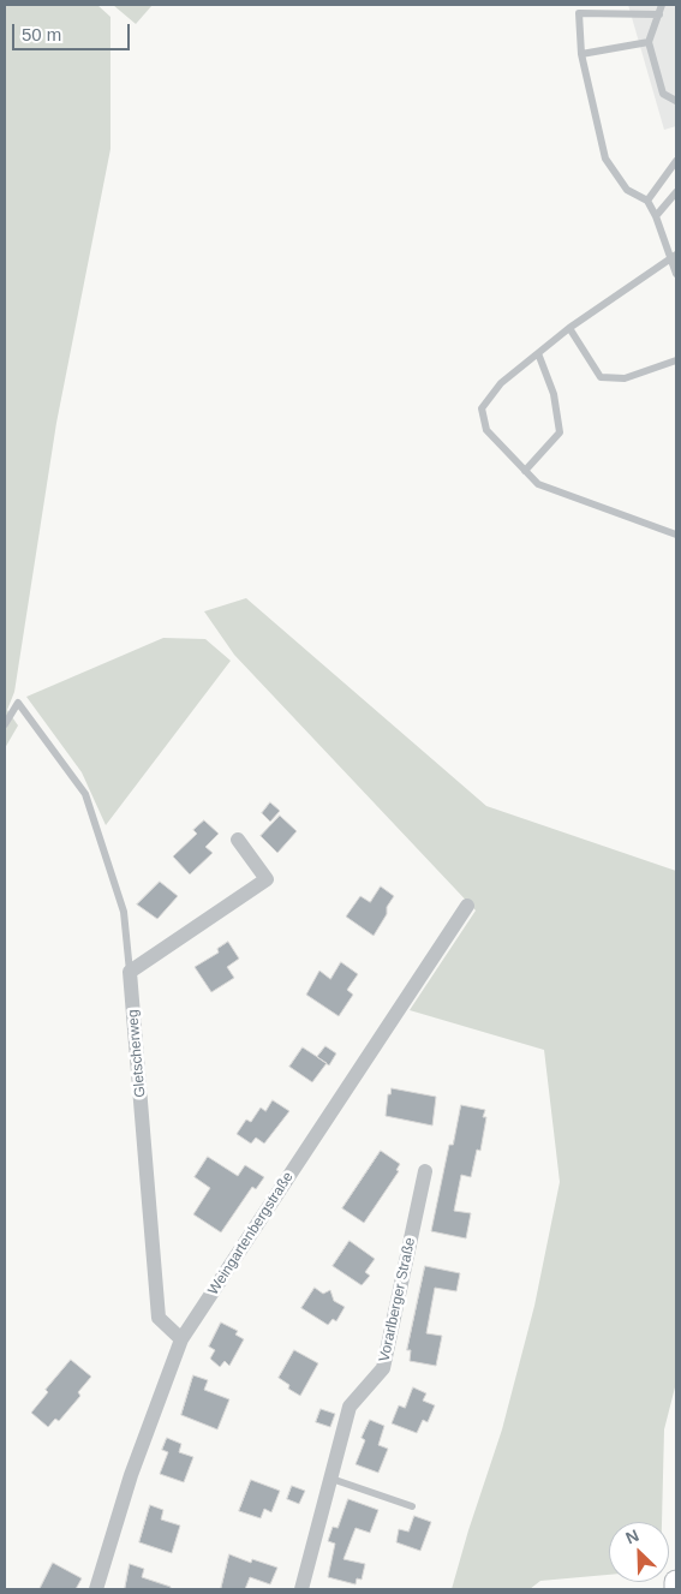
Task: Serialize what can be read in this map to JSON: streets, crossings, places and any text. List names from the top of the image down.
{
  "streets": {
    "street": ["Gletscherweg", "Weingartenbergstraße", "Vorarlberger Straße"]
  },
  "crossings": [
    ["Gletscherweg", "Weingartenbergstraße"]
  ],
  "scale_bar": "50 m",
  "north": "top left"
}
